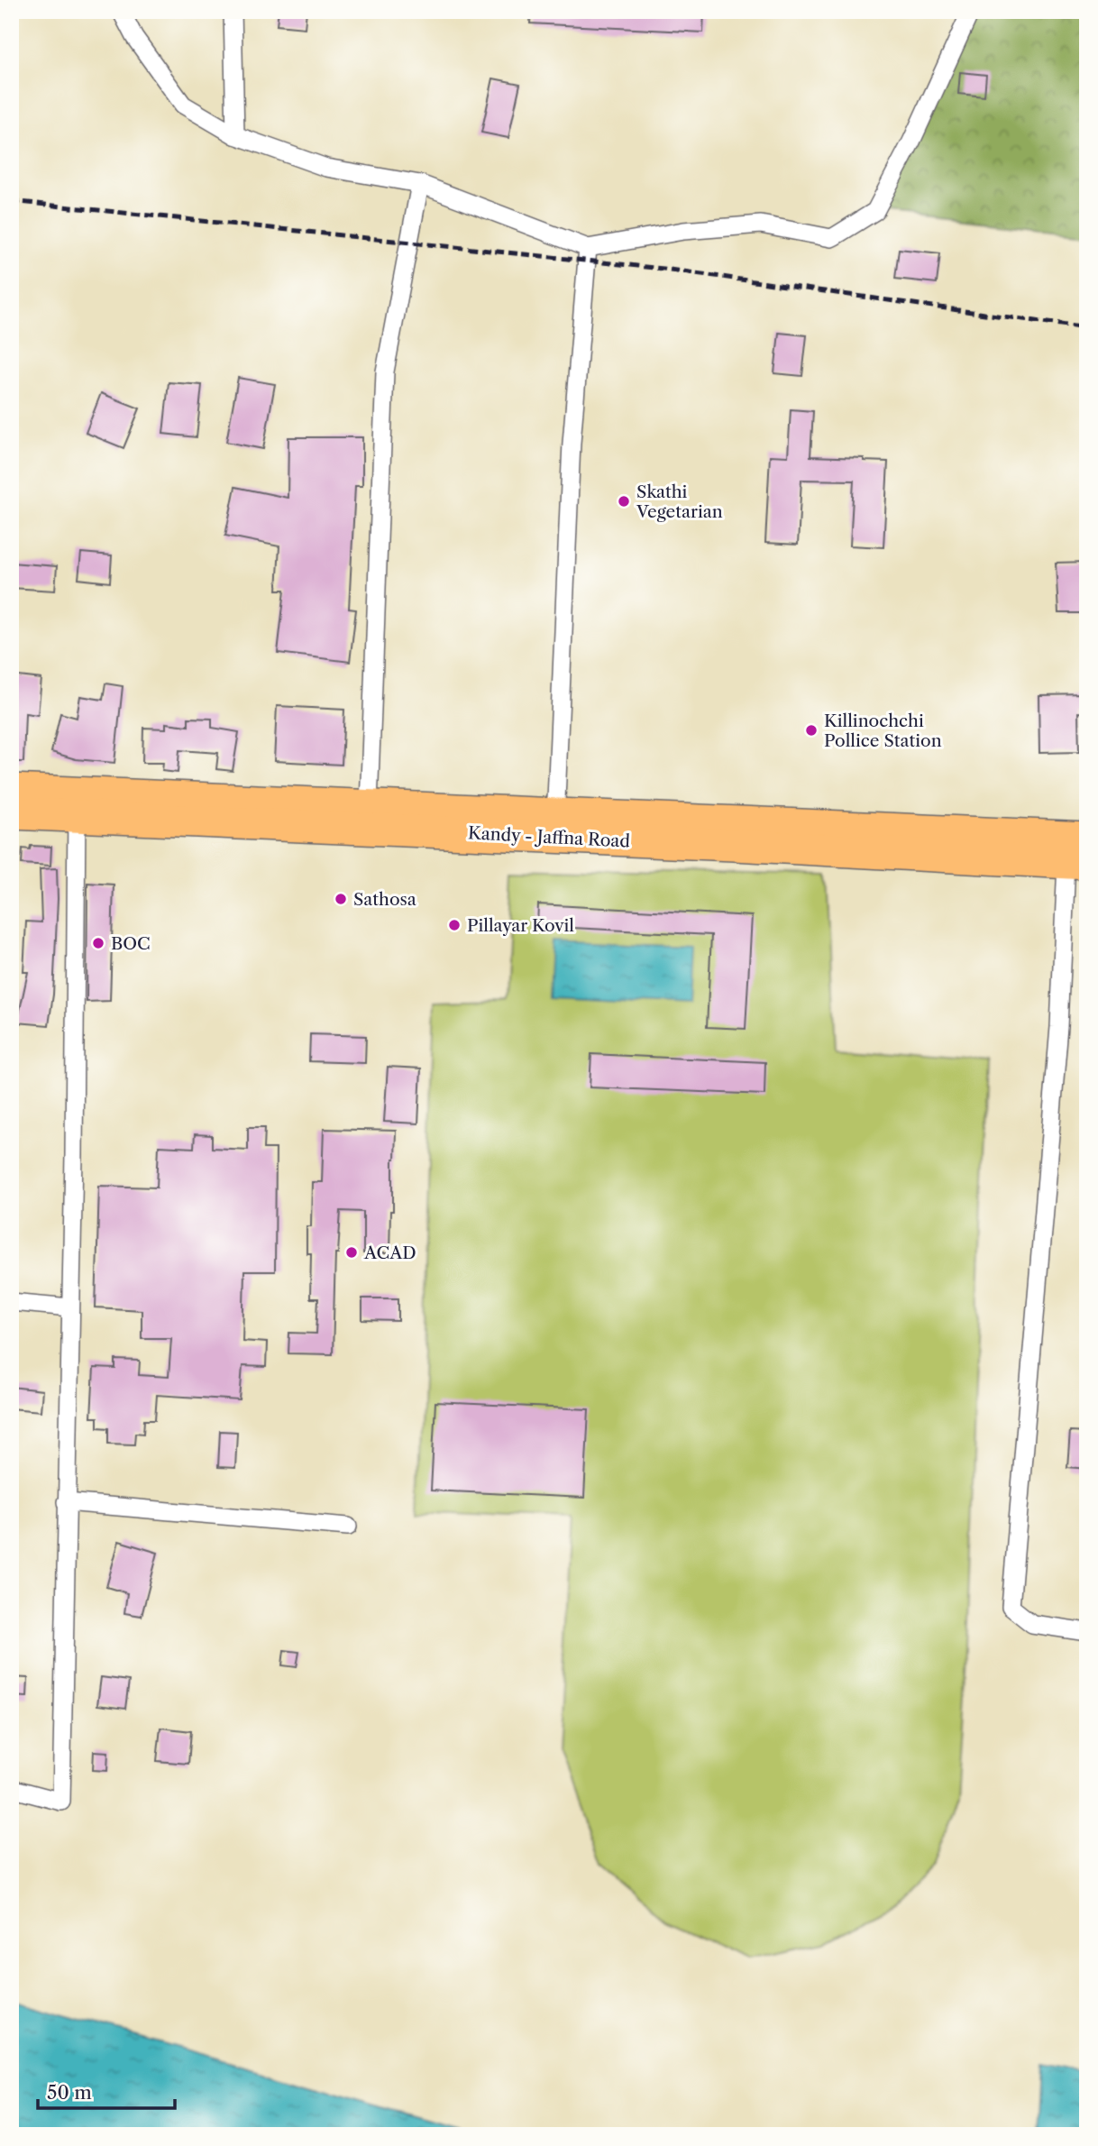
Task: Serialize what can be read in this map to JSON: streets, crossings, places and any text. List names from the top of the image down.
{
  "streets": {
    "highway": ["Kandy - Jaffna Road"]
  },
  "places": [
    "Skathi Vegetarian",
    "Killinochchi Pollice Station",
    "Sathosa",
    "Pillayar Kovil",
    "BOC",
    "ACAD"
  ],
  "scale_bar": "50 m"
}
